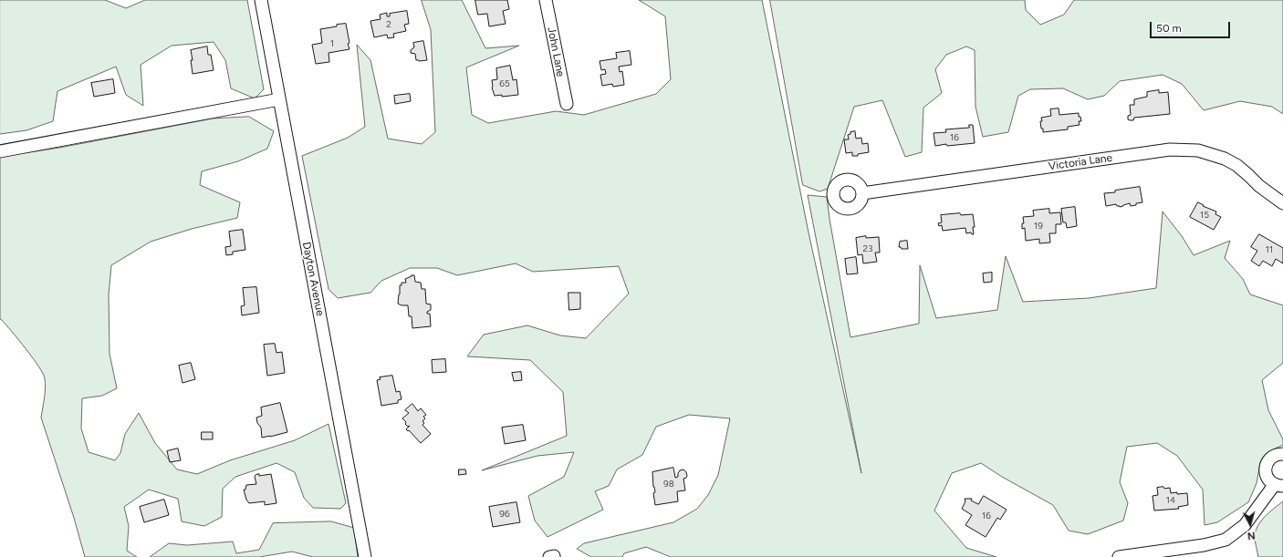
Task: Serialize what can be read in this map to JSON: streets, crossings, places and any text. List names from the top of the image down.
{
  "streets": {
    "street": ["John Lane", "Victoria Lane", "Dayton Avenue"]
  },
  "house_numbers": [
    "2",
    "1",
    "65",
    "16",
    "15",
    "19",
    "23",
    "11",
    "98",
    "14",
    "96",
    "16"
  ],
  "scale_bar": "50 m",
  "north": "bottom"
}
